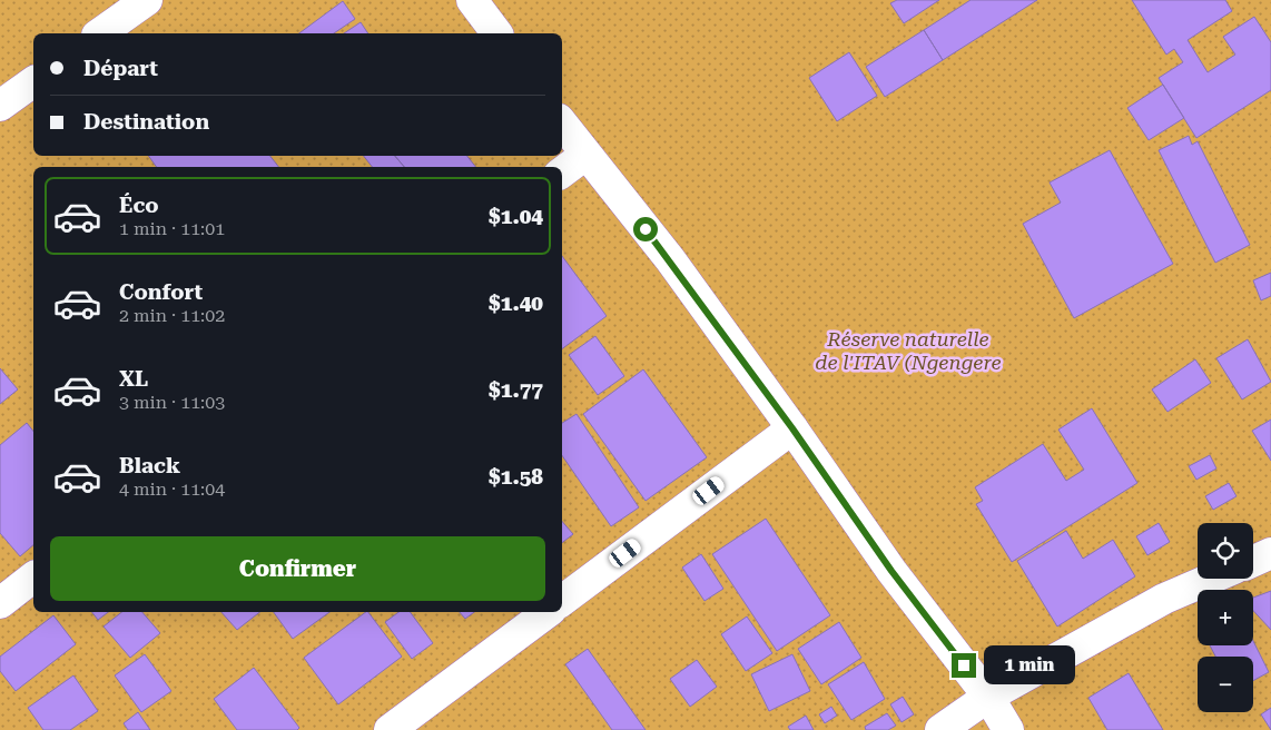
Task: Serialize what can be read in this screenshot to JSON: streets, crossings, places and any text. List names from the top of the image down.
{
  "parks": ["Réserve naturelle de l'ITAV (Ngengere"],
  "page": {
    "banner": ["Départ", "Destination"],
    "list": [
      {
        "name": "Éco",
        "note": "1 min · 11:01",
        "value": "$1.04"
      },
      {
        "name": "Confort",
        "note": "2 min · 11:02",
        "value": "$1.40"
      },
      {
        "name": "XL",
        "note": "3 min · 11:03",
        "value": "$1.77"
      },
      {
        "name": "Black",
        "note": "4 min · 11:04",
        "value": "$1.58"
      }
    ],
    "map_buttons": ["+", "−"],
    "buttons": "Confirmer",
    "bubble": "1 min"
  }
}
